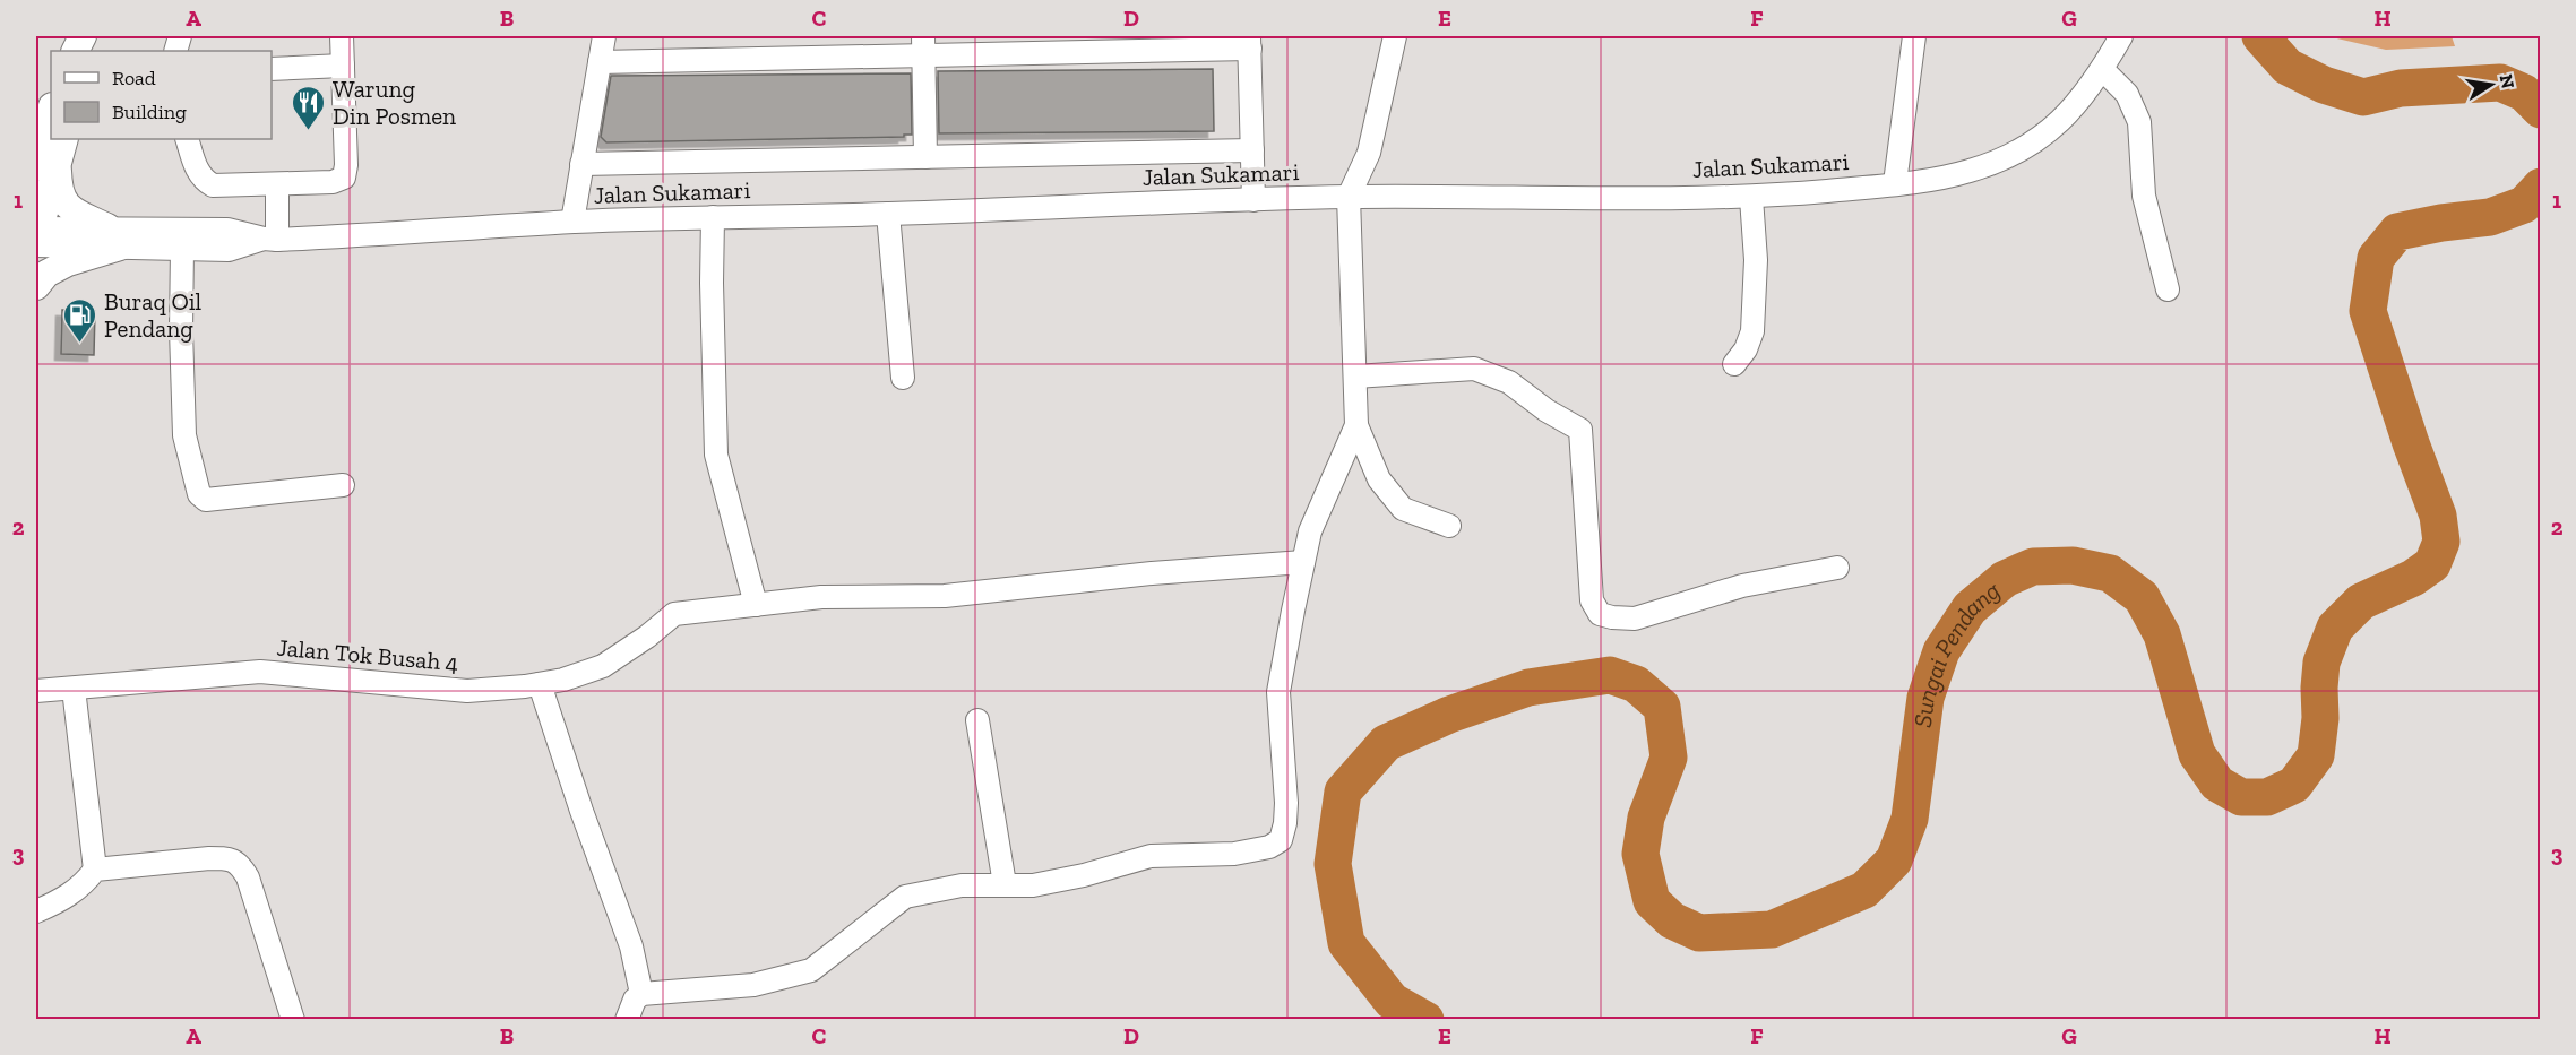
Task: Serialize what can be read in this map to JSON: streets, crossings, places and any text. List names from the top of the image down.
{
  "streets": {
    "street": ["Jalan Sukamari", "Jalan Tok Busah 4"]
  },
  "water": ["Sungai Pendang"],
  "places": {
    "restaurant": ["Warung Din Posmen"],
    "fuel station": ["Buraq Oil Pendang"]
  },
  "legend": ["Road", "Building"],
  "north": "right",
  "grid": {
    "columns": [
      "A",
      "B",
      "C",
      "D",
      "E",
      "F",
      "G",
      "H"
    ],
    "rows": ["1", "2", "3"]
  }
}
